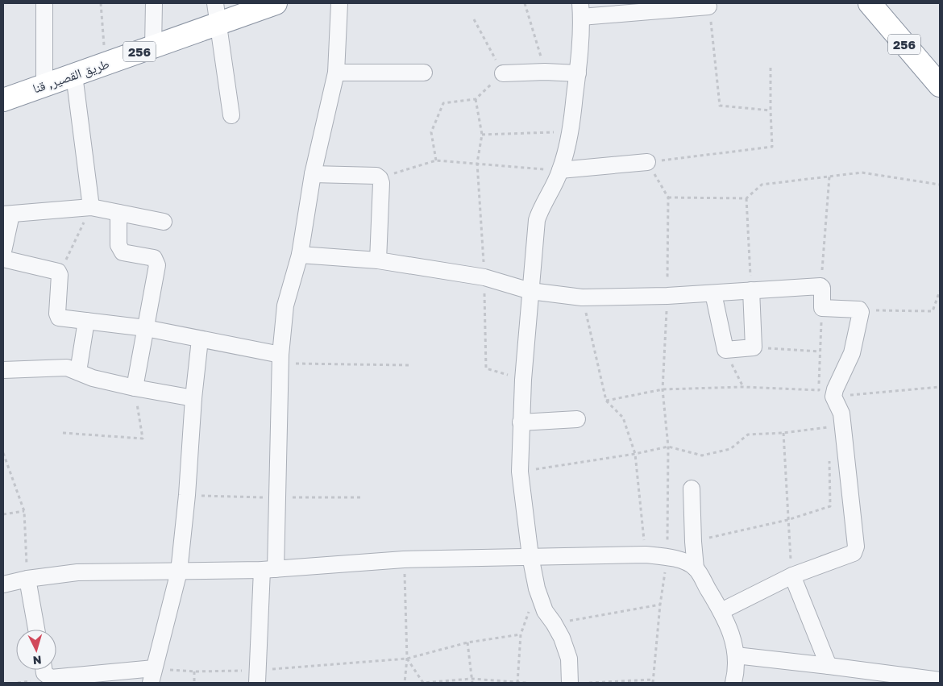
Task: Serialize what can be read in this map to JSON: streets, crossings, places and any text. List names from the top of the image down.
{
  "streets": {
    "highway": ["256", "طريق القصير, قنا"]
  },
  "north": "bottom"
}
